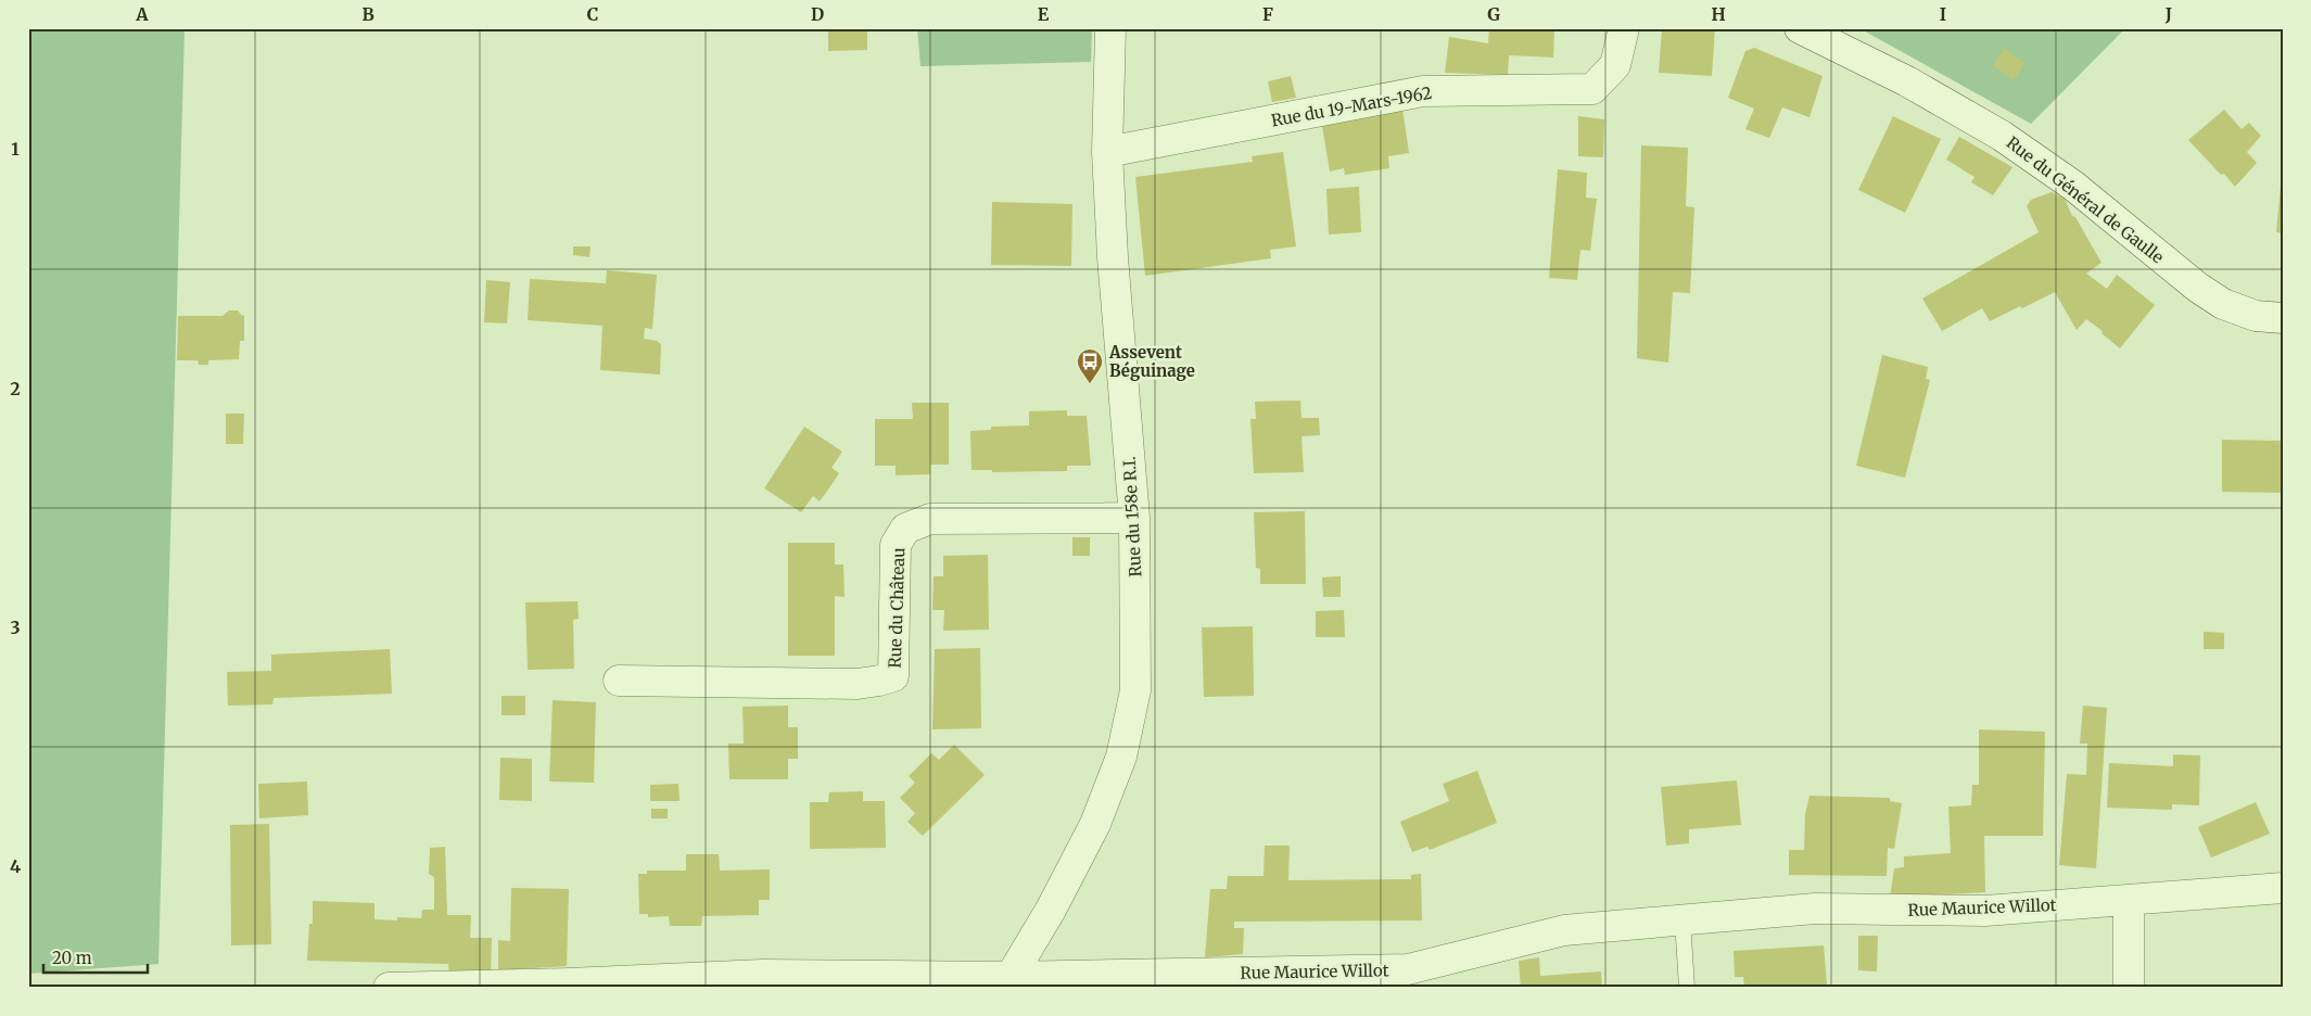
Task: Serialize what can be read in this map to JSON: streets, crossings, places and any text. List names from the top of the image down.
{
  "streets": {
    "street": [
      "Rue du 19-Mars-1962",
      "Rue du Général de Gaulle",
      "Rue du 158e R.I.",
      "Rue du Château",
      "Rue Maurice Willot"
    ]
  },
  "crossings": [
    ["Rue du 19-Mars-1962", "Rue du 158e R.I."],
    ["Rue du 158e R.I.", "Rue du Château"],
    ["Rue du 158e R.I.", "Rue Maurice Willot"]
  ],
  "places": {
    "bus stop": ["Assevent Béguinage"]
  },
  "scale_bar": "20 m",
  "grid": {
    "columns": [
      "A",
      "B",
      "C",
      "D",
      "E",
      "F",
      "G",
      "H",
      "I",
      "J"
    ],
    "rows": [
      "1",
      "2",
      "3",
      "4"
    ]
  }
}
